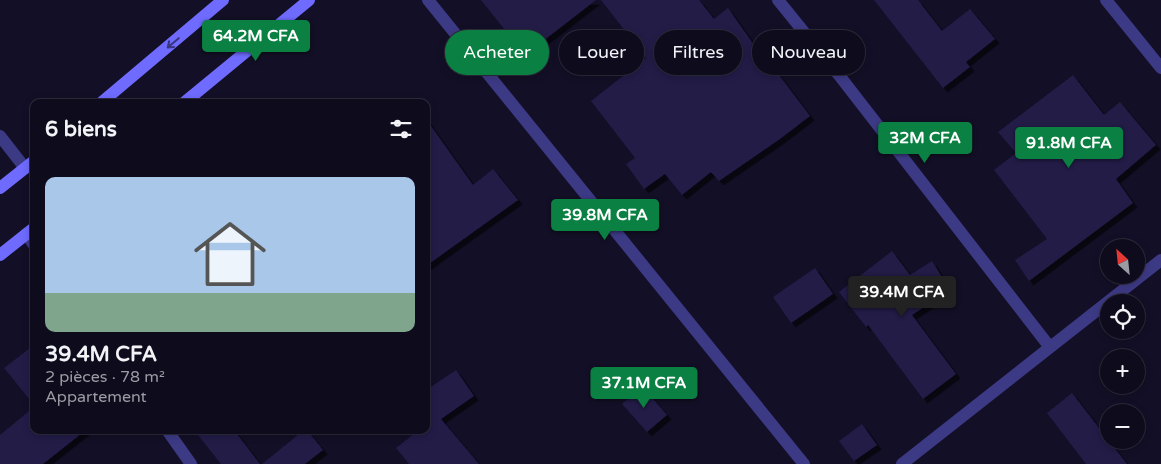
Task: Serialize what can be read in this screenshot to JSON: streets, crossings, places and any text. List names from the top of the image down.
{
  "north": "top left",
  "page": {
    "price": [
      "64.2M CFA",
      "32M CFA",
      "91.8M CFA",
      "39.8M CFA",
      "39.4M CFA",
      "37.1M CFA"
    ],
    "chip": [
      "Acheter",
      "Louer",
      "Filtres",
      "Nouveau"
    ],
    "heading": "6 biens",
    "list": [
      {
        "name": "39.4M CFA",
        "note": "2 pièces · 78 m² · Appartement"
      }
    ],
    "map_buttons": ["+", "−"]
  }
}
